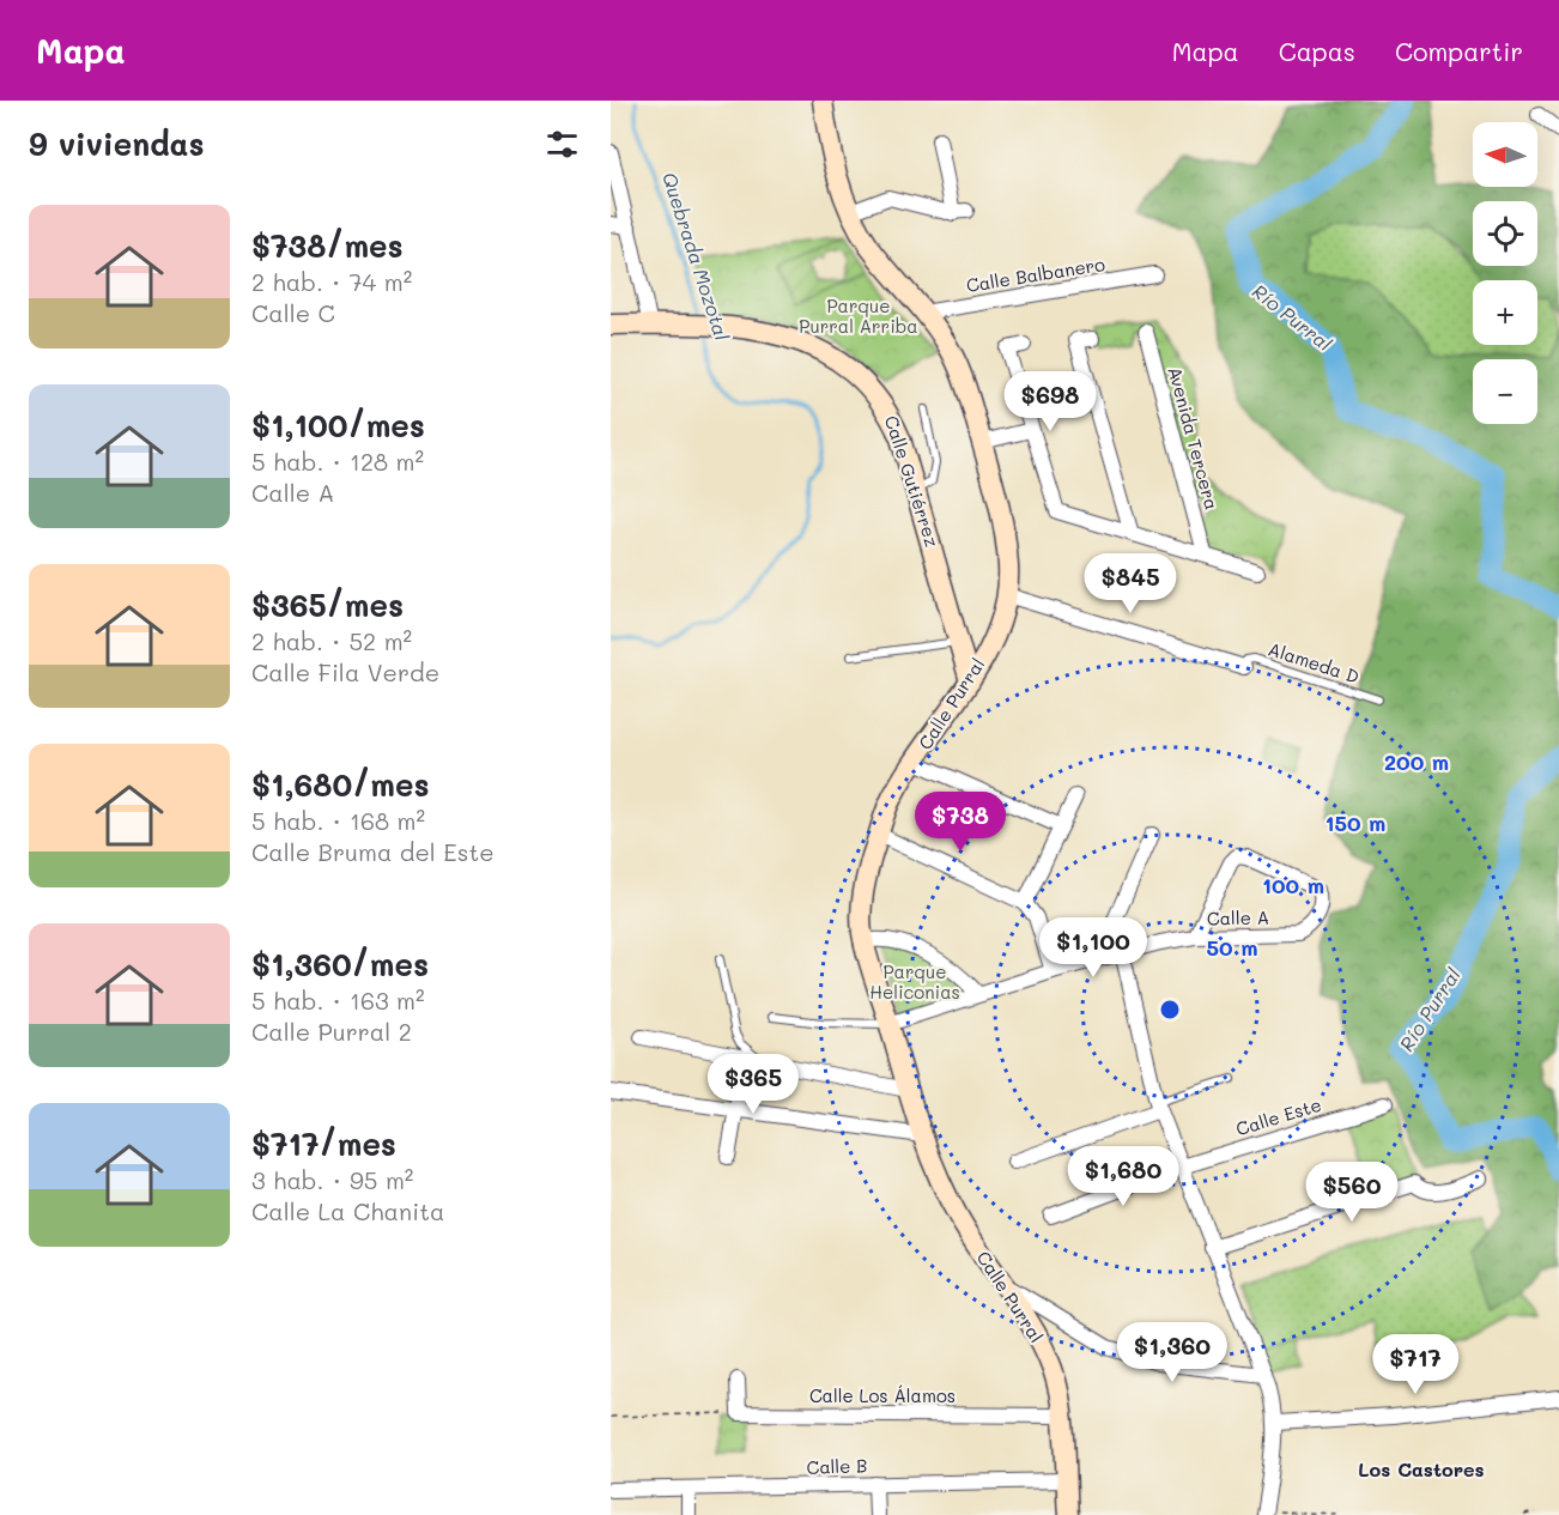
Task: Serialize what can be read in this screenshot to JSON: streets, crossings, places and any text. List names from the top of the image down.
{
  "streets": {
    "street": [
      "Calle Balbanero",
      "Avenida Tercera",
      "Calle Gutiérrez",
      "Calle Purral",
      "Calle A",
      "Calle Este",
      "Calle Los Álamos",
      "Calle B"
    ],
    "lane": ["Alameda D"]
  },
  "crossings": [
    ["Calle Balbanero", "Calle Purral"],
    ["Calle Gutiérrez", "Calle Purral"],
    ["Calle Purral", "Calle A"],
    ["Calle Purral", "Calle Los Álamos"],
    ["Calle Purral", "Calle B"]
  ],
  "districts": ["Los Castores"],
  "water": ["Quebrada Mozotal", "Río Purral"],
  "parks": ["Parque Purral Arriba", "Parque Heliconias"],
  "north": "left",
  "page": {
    "header": "Mapa",
    "nav": ["Mapa", "Capas", "Compartir"],
    "heading": "9 viviendas",
    "map_buttons": ["+", "−"],
    "list": [
      {
        "name": "$738/mes",
        "note": "2 hab. · 74 m² · Calle C"
      },
      {
        "name": "$1,100/mes",
        "note": "5 hab. · 128 m² · Calle A"
      },
      {
        "name": "$365/mes",
        "note": "2 hab. · 52 m² · Calle Fila Verde"
      },
      {
        "name": "$1,680/mes",
        "note": "5 hab. · 168 m² · Calle Bruma del Este"
      },
      {
        "name": "$1,360/mes",
        "note": "5 hab. · 163 m² · Calle Purral 2"
      },
      {
        "name": "$717/mes",
        "note": "3 hab. · 95 m² · Calle La Chanita"
      }
    ],
    "price": [
      "$698",
      "$845",
      "$738",
      "$1,100",
      "$365",
      "$1,680",
      "$560",
      "$1,360",
      "$717"
    ]
  },
  "rings": [
    "200 m",
    "150 m",
    "100 m",
    "50 m"
  ]
}
